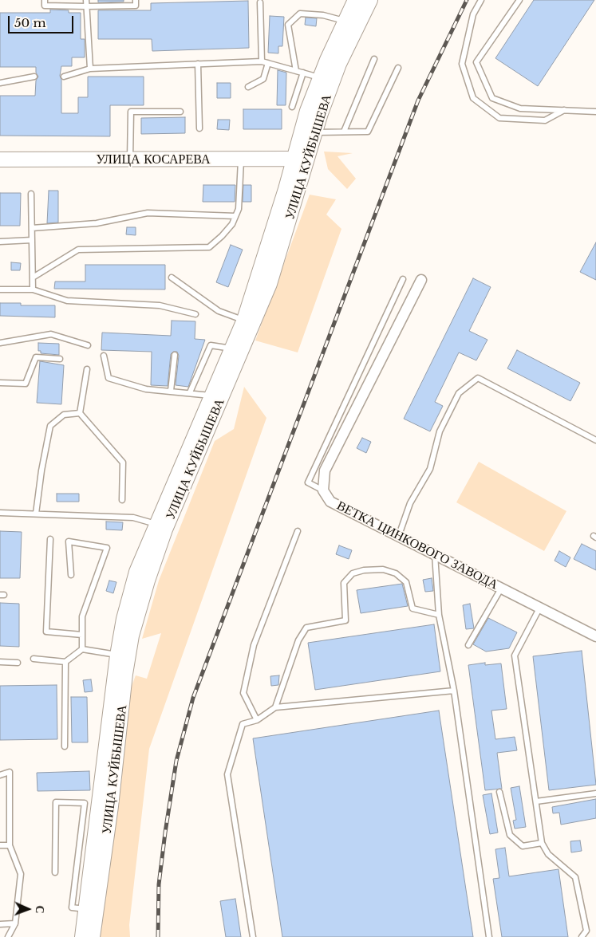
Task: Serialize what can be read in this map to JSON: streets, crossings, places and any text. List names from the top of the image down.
{
  "streets": {
    "main road": ["УЛИЦА КУЙБЫШЕВА", "УЛИЦА КОСАРЕВА"],
    "street": ["ВЕТКА ЦИНКОВОГО ЗАВОДА"]
  },
  "crossings": [
    ["УЛИЦА КУЙБЫШЕВА", "УЛИЦА КОСАРЕВА"]
  ],
  "scale_bar": "50 m",
  "north": "right"
}
